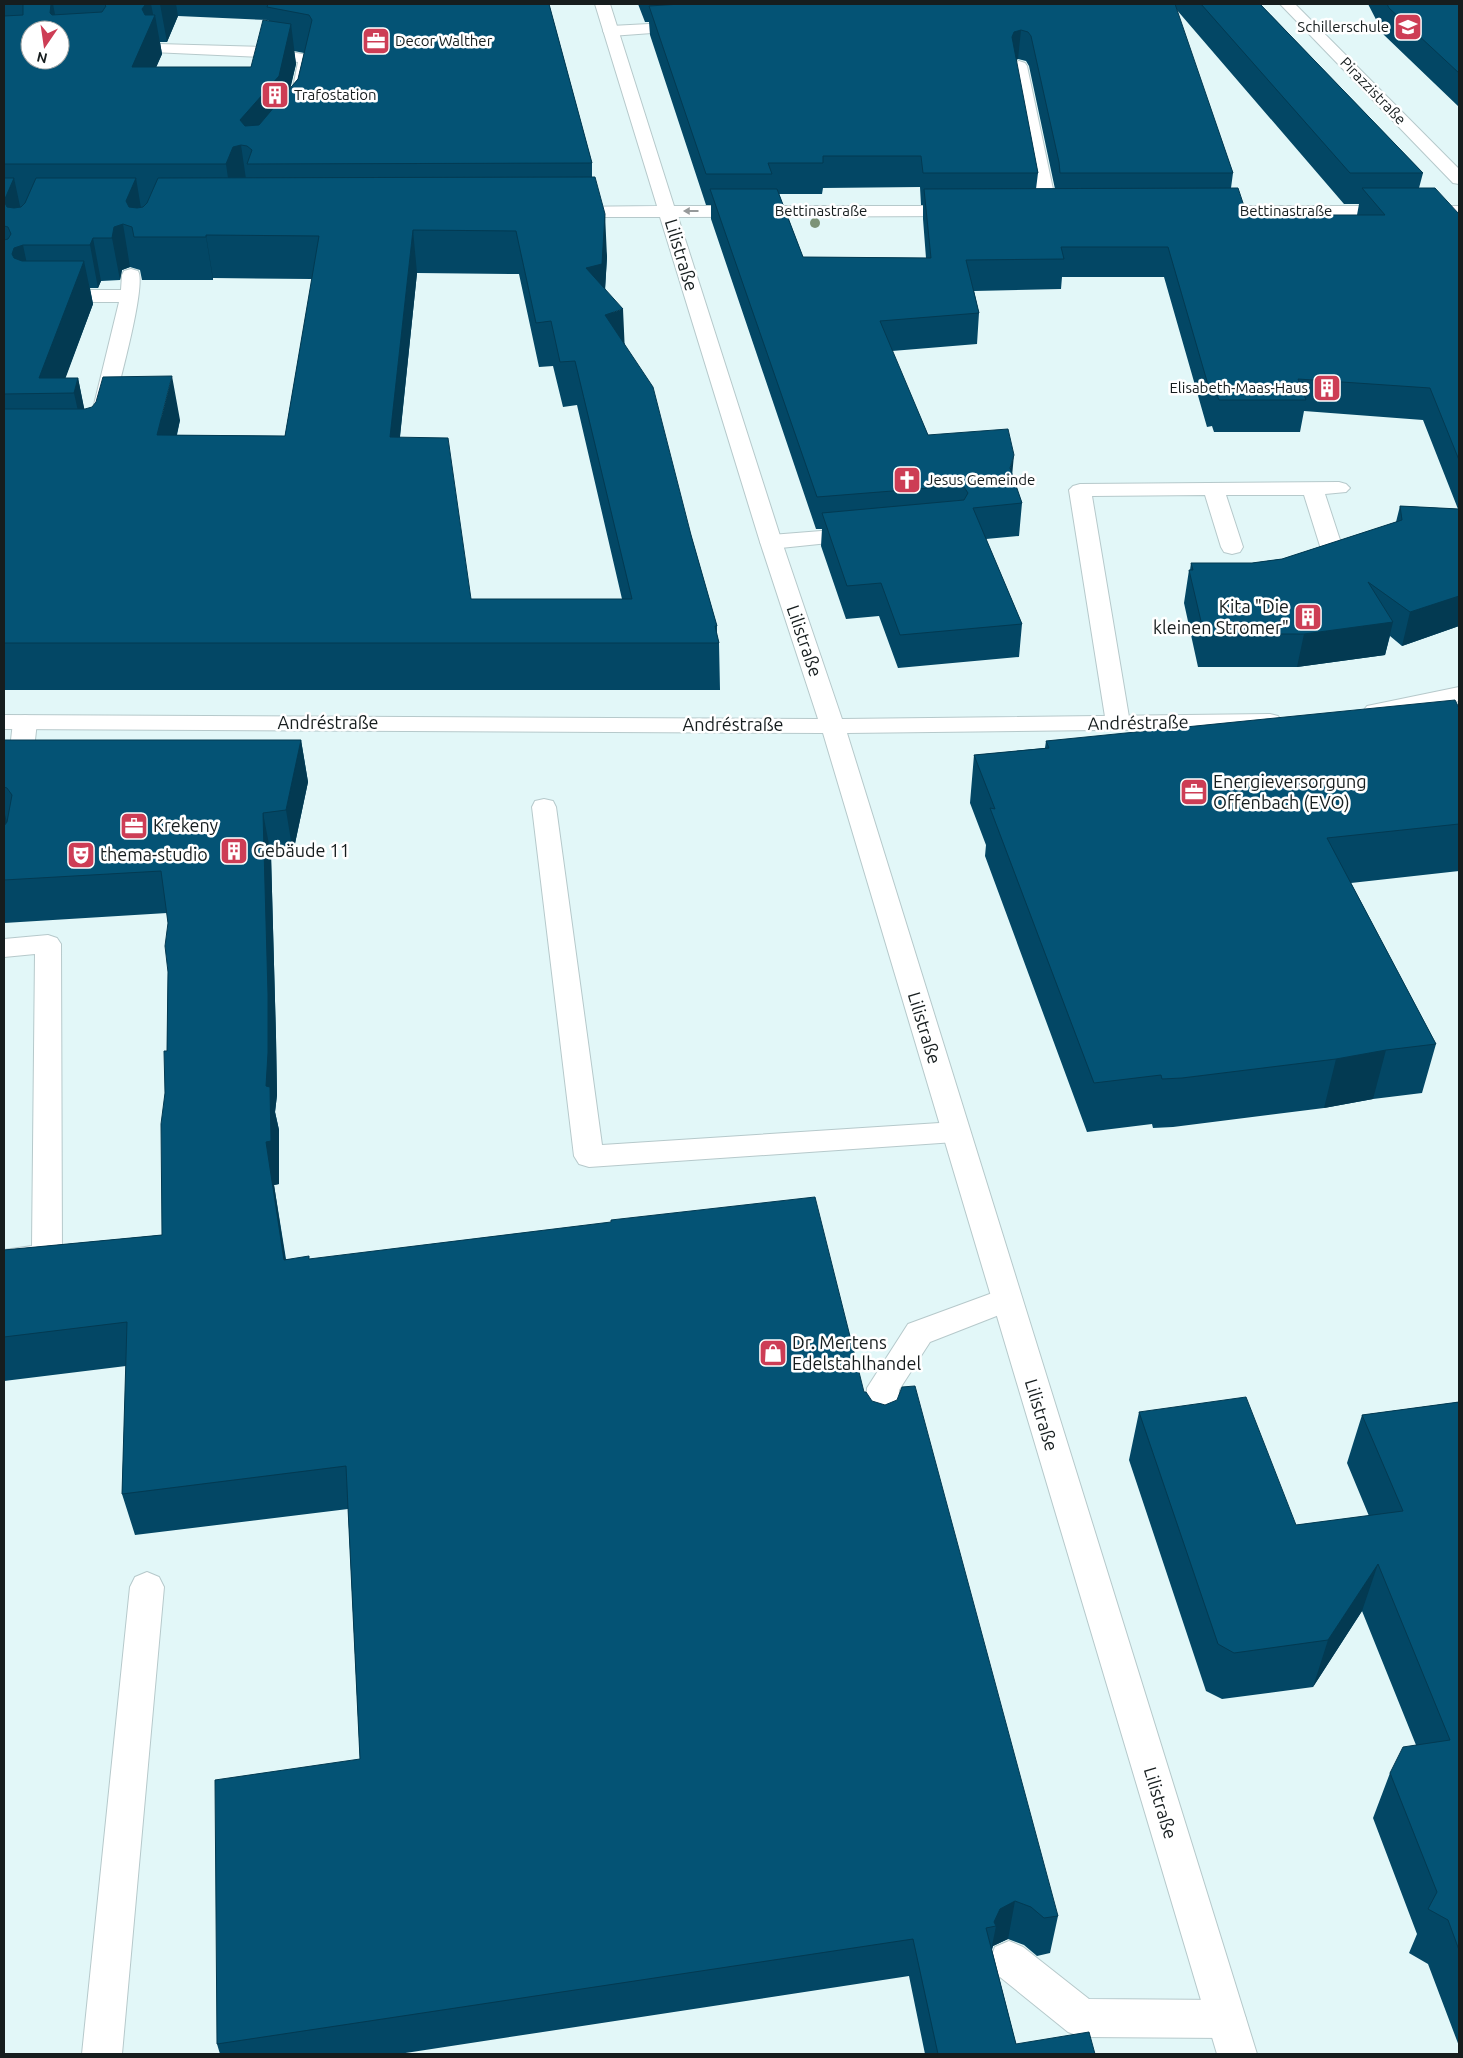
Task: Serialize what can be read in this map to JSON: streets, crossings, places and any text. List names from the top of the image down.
{
  "streets": {
    "street": [
      "Pirazzistraße",
      "Bettinastraße",
      "Lilistraße",
      "Andréstraße"
    ]
  },
  "crossings": [
    ["Bettinastraße", "Lilistraße"],
    ["Lilistraße", "Andréstraße"]
  ],
  "one_way": ["Bettinastraße"],
  "places": {
    "school or university": ["Schillerschule"],
    "office": ["Decor Walther", "Energieversorgung Offenbach (EVO)", "Krekeny"],
    "building": [
      "Trafostation",
      "Elisabeth-Maas-Haus",
      "Kita \"Die kleinen Stromer\"",
      "Gebäude 11"
    ],
    "church": ["Jesus Gemeinde"],
    "theatre": ["thema-studio"],
    "shop": ["Dr. Mertens Edelstahlhandel"]
  },
  "north": "bottom"
}
